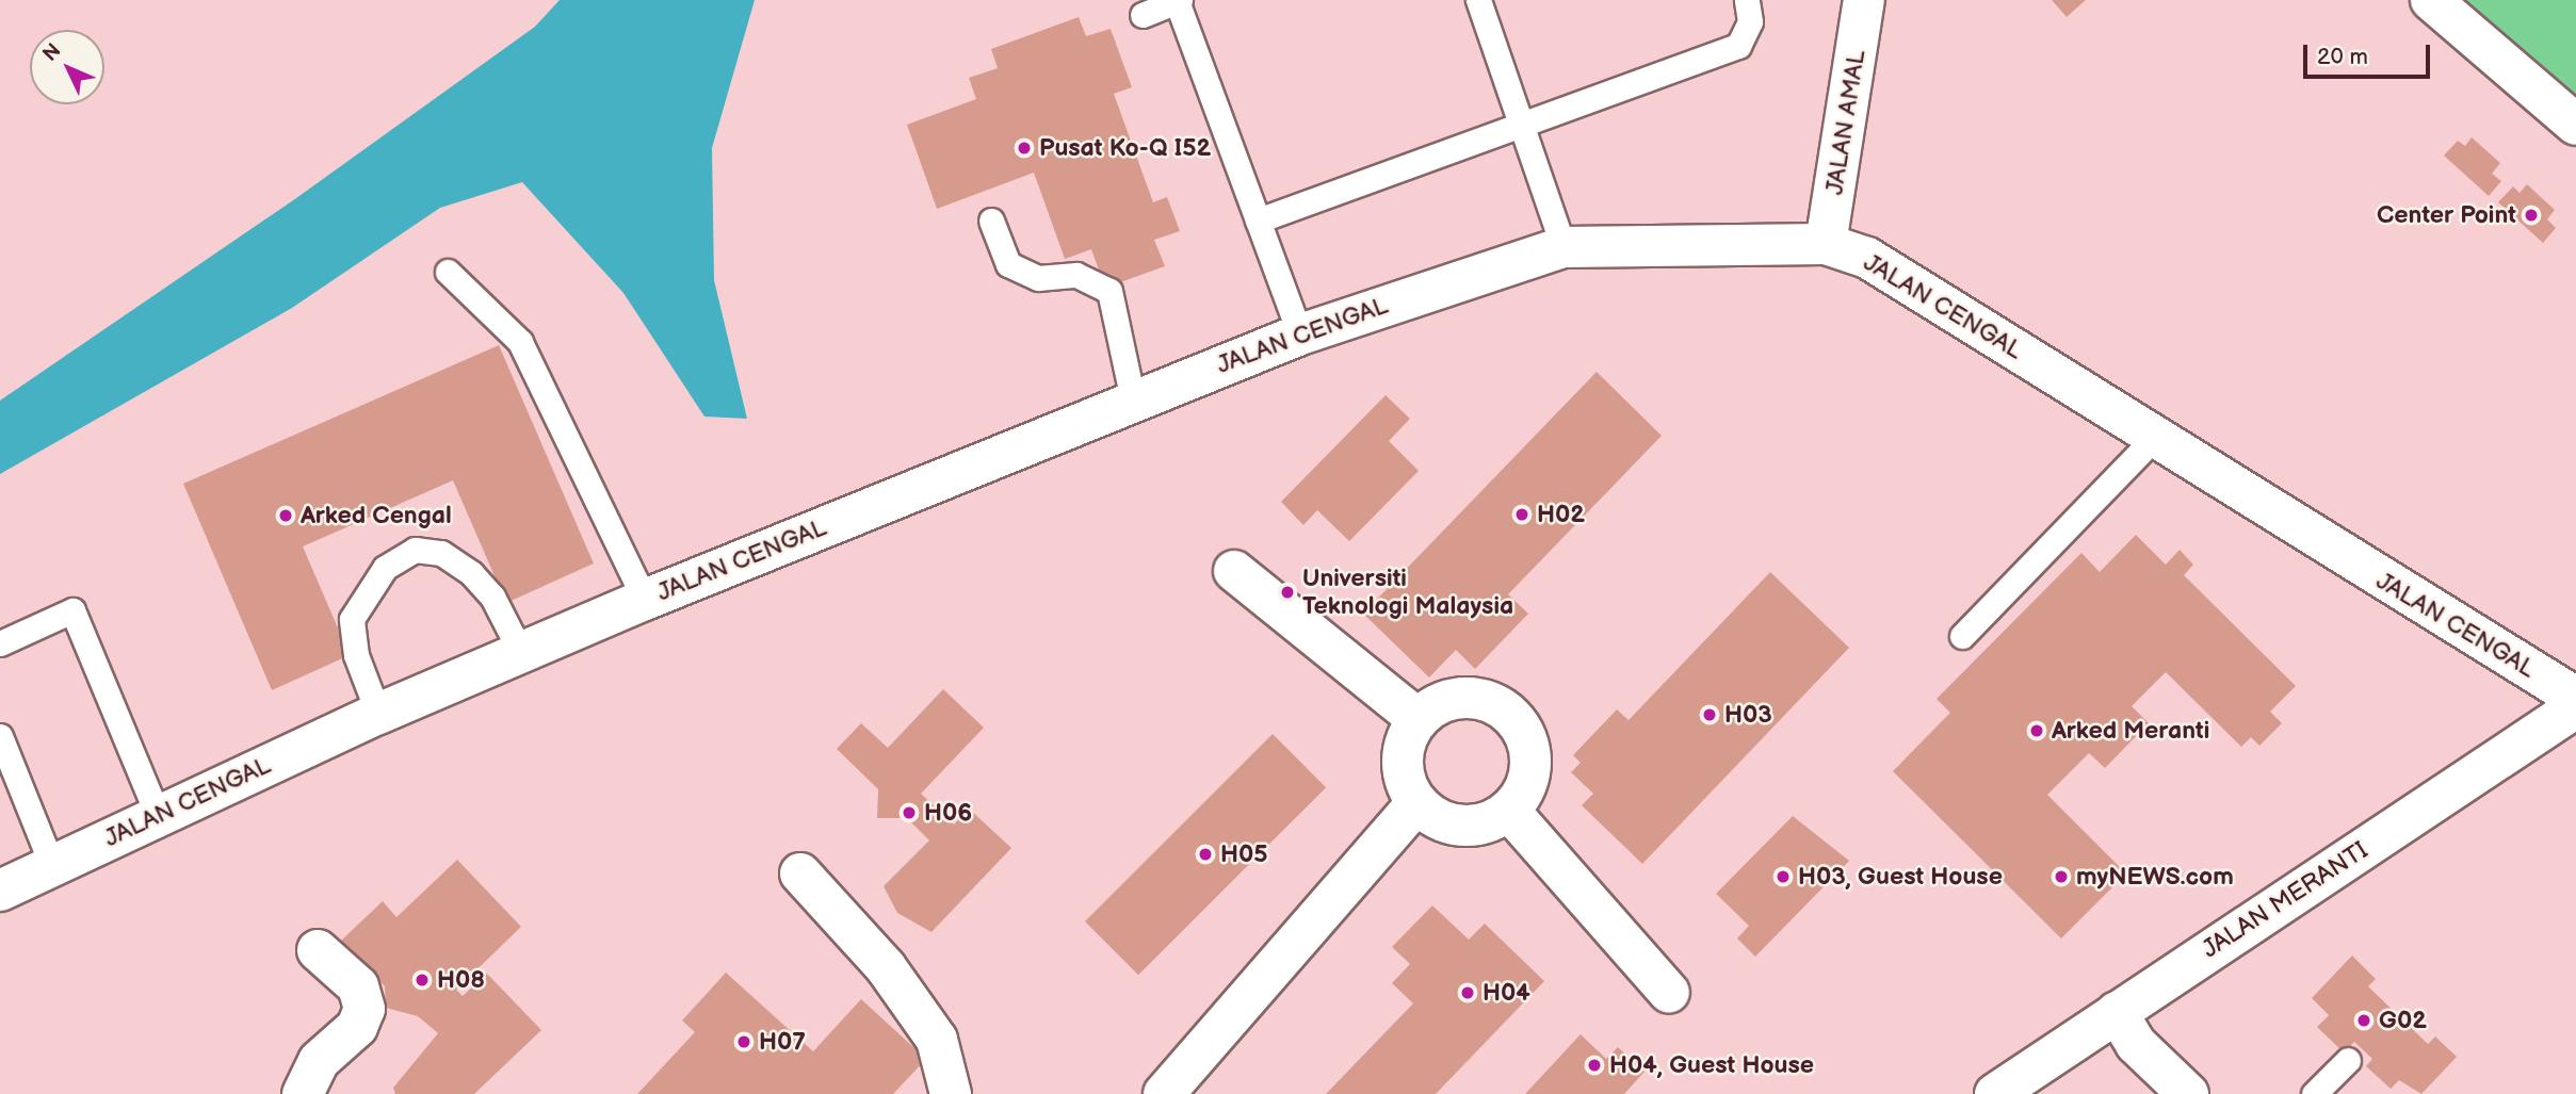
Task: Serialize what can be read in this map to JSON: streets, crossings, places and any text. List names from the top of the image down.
{
  "streets": {
    "street": ["JALAN AMAL", "JALAN CENGAL", "JALAN MERANTI"]
  },
  "crossings": [
    ["JALAN AMAL", "JALAN CENGAL"]
  ],
  "places": [
    "Pusat Ko-Q I52",
    "Center Point",
    "H02",
    "Arked Cengal",
    "Universiti Teknologi Malaysia",
    "H03",
    "Arked Meranti",
    "H06",
    "H05",
    "H03, Guest House",
    "myNEWS.com",
    "H08",
    "H04",
    "G02",
    "H07",
    "H04, Guest House"
  ],
  "scale_bar": "20 m",
  "north": "top left"
}
